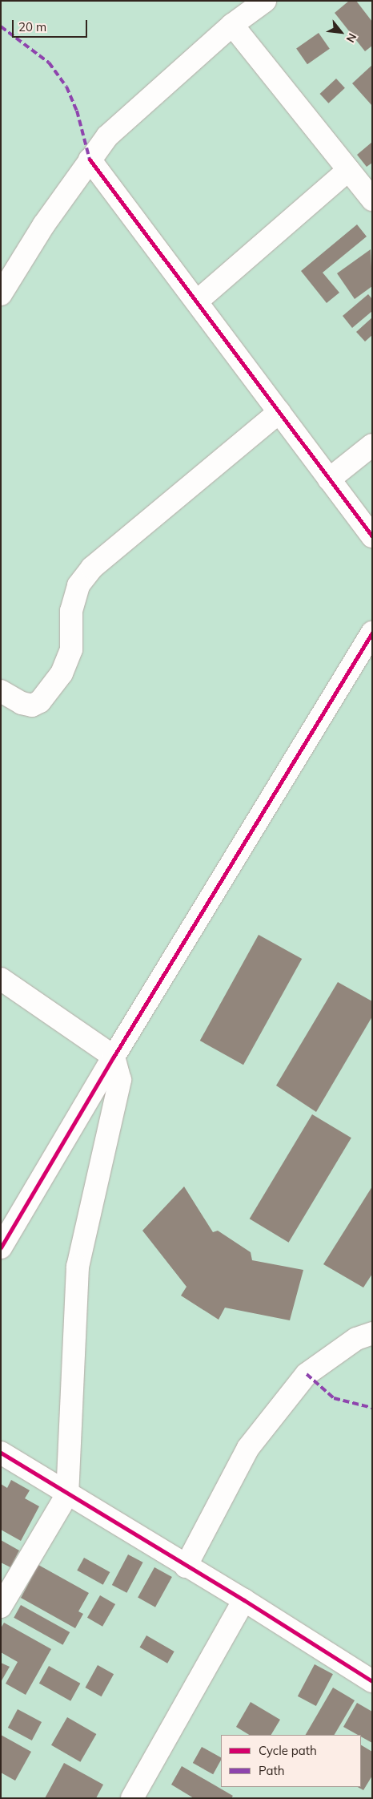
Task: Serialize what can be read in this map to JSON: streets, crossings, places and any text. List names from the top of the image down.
{
  "legend": ["Cycle path", "Path"],
  "scale_bar": "20 m",
  "north": "bottom right"
}
